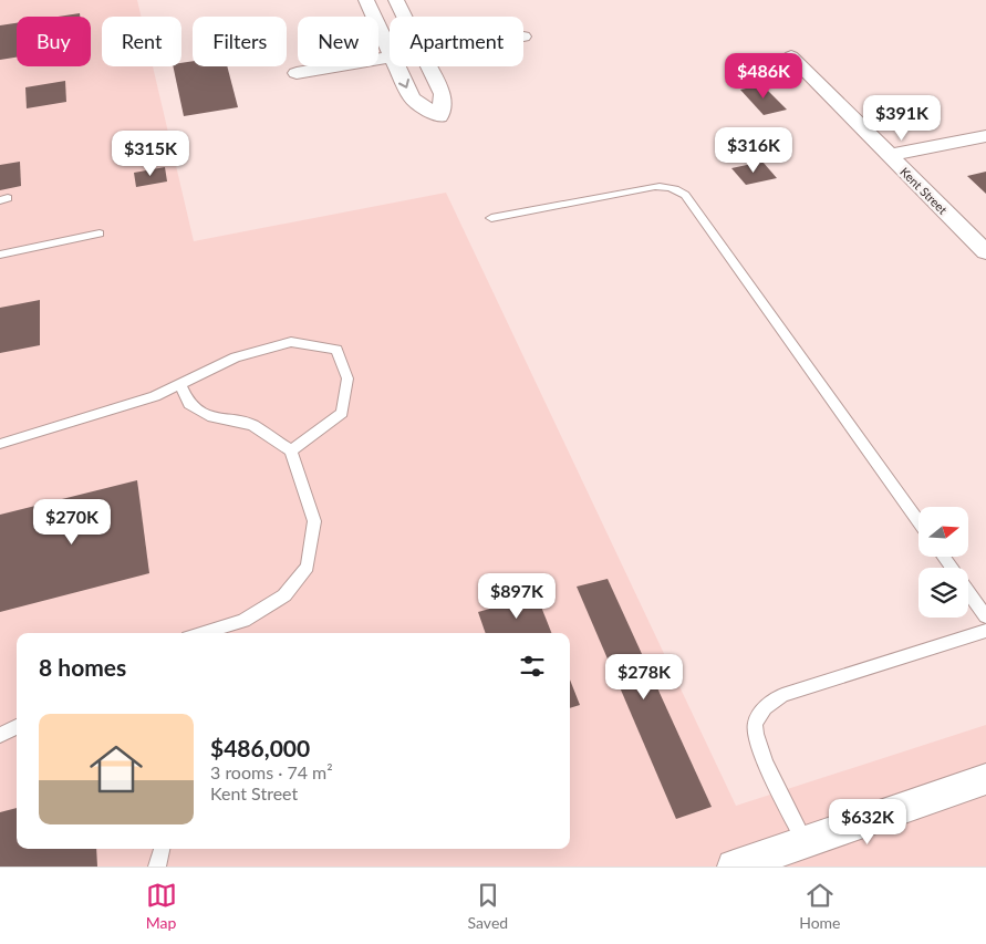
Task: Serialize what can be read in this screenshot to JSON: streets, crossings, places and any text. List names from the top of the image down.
{
  "streets": {
    "street": ["Kent Street"]
  },
  "north": "right",
  "page": {
    "chip": [
      "Buy",
      "Rent",
      "Filters",
      "New",
      "Apartment"
    ],
    "price": [
      "$486K",
      "$391K",
      "$316K",
      "$315K",
      "$270K",
      "$897K",
      "$278K",
      "$632K"
    ],
    "heading": "8 homes",
    "list": [
      {
        "name": "$486,000",
        "note": "3 rooms · 74 m² · Kent Street"
      }
    ],
    "tabs": ["Map", "Saved", "Home"]
  }
}
